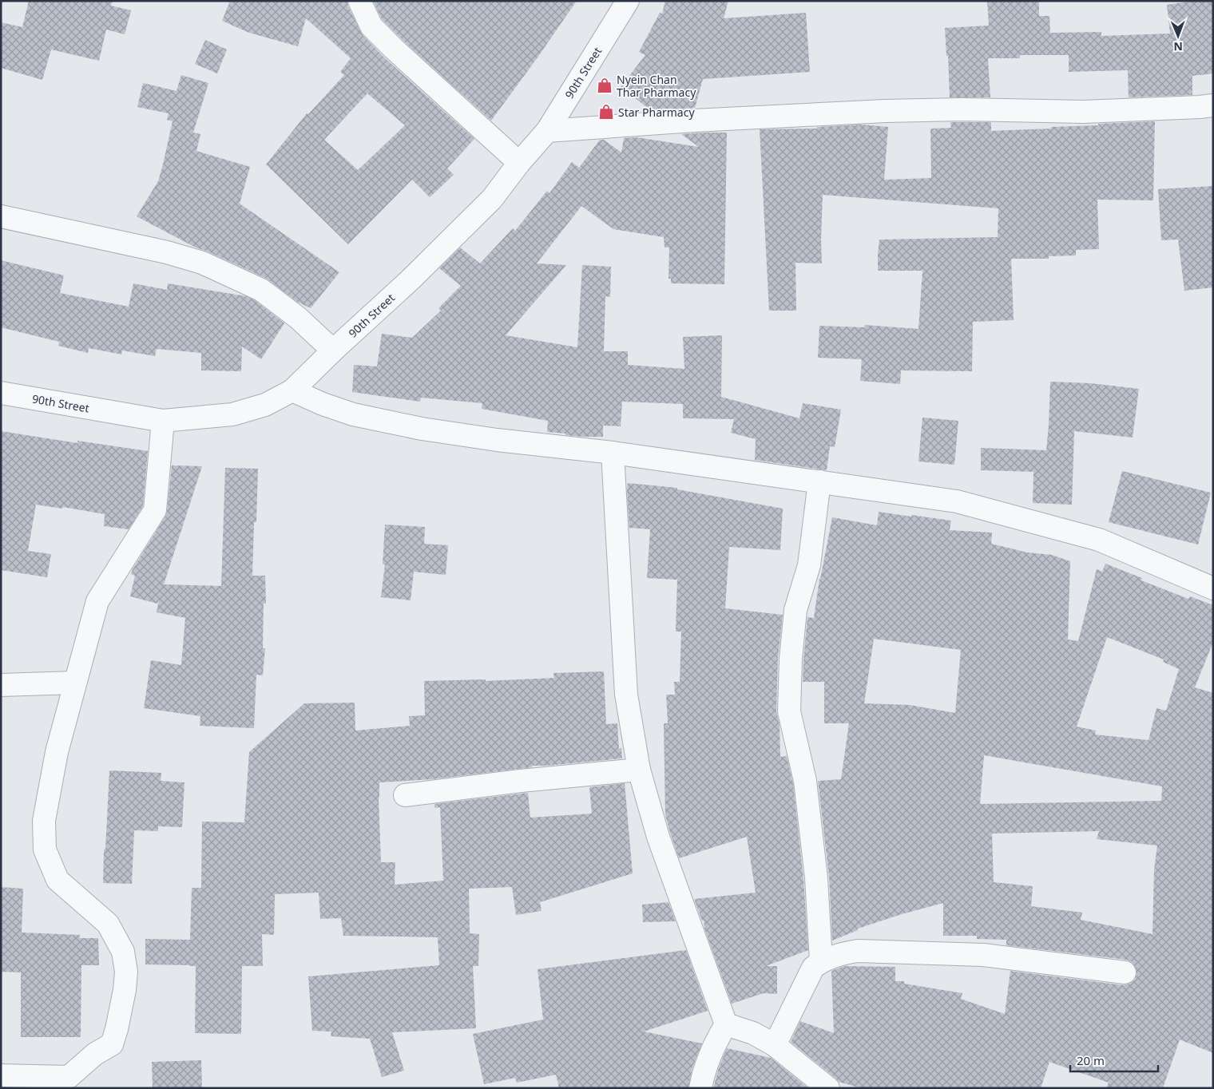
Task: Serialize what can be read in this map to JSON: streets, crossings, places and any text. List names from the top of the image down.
{
  "streets": {
    "street": ["90th Street"]
  },
  "places": {
    "shop": ["Nyein Chan Thar Pharmacy", "Star Pharmacy"]
  },
  "scale_bar": "20 m",
  "north": "bottom"
}
